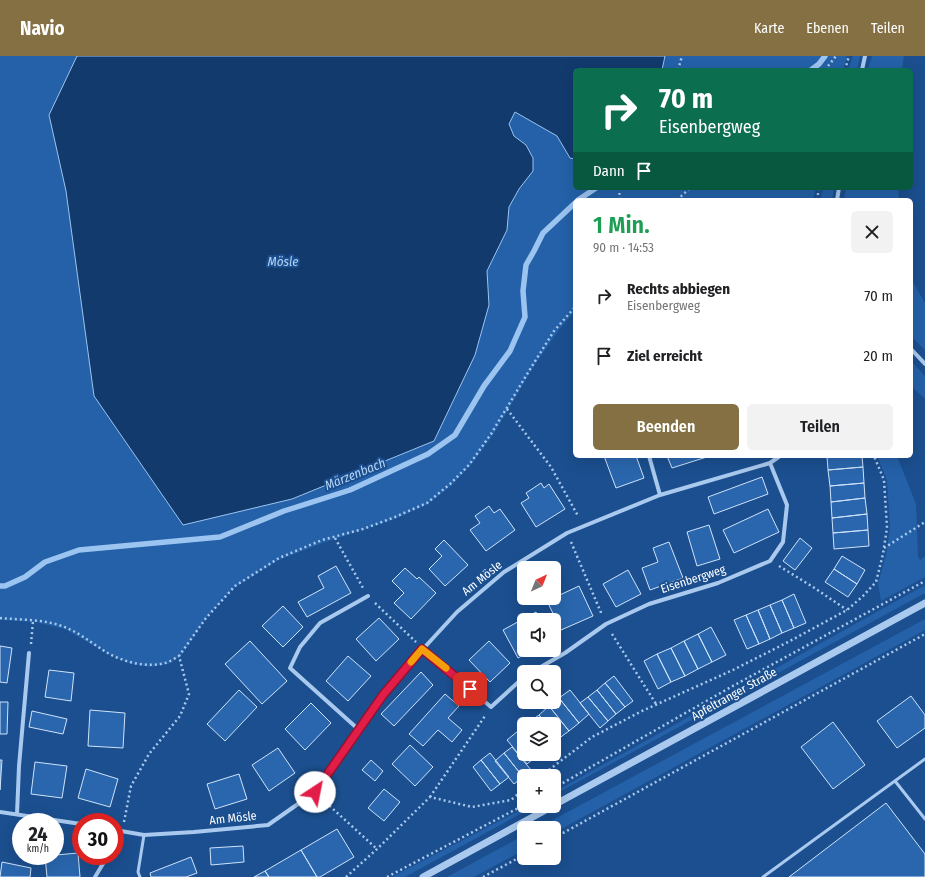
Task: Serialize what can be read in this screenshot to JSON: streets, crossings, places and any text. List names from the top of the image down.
{
  "streets": {
    "street": ["Am Mösle", "Eisenbergweg", "Apfeltranger Straße"]
  },
  "water": ["Mösle", "Märzenbach"],
  "north": "top right",
  "page": {
    "header": "Navio",
    "nav": ["Karte", "Ebenen", "Teilen"],
    "turn": ["70 m", "Eisenbergweg"],
    "then": "Dann",
    "heading": ["1 Min.", "90 m · 14:53"],
    "list": [
      {
        "name": "Rechts abbiegen",
        "note": "Eisenbergweg",
        "value": "70 m"
      },
      {
        "name": "Ziel erreicht",
        "value": "20 m"
      }
    ],
    "buttons": ["Beenden", "Teilen"],
    "map_buttons": ["+", "−"],
    "speed": "24 km/h",
    "limit": "30"
  }
}
